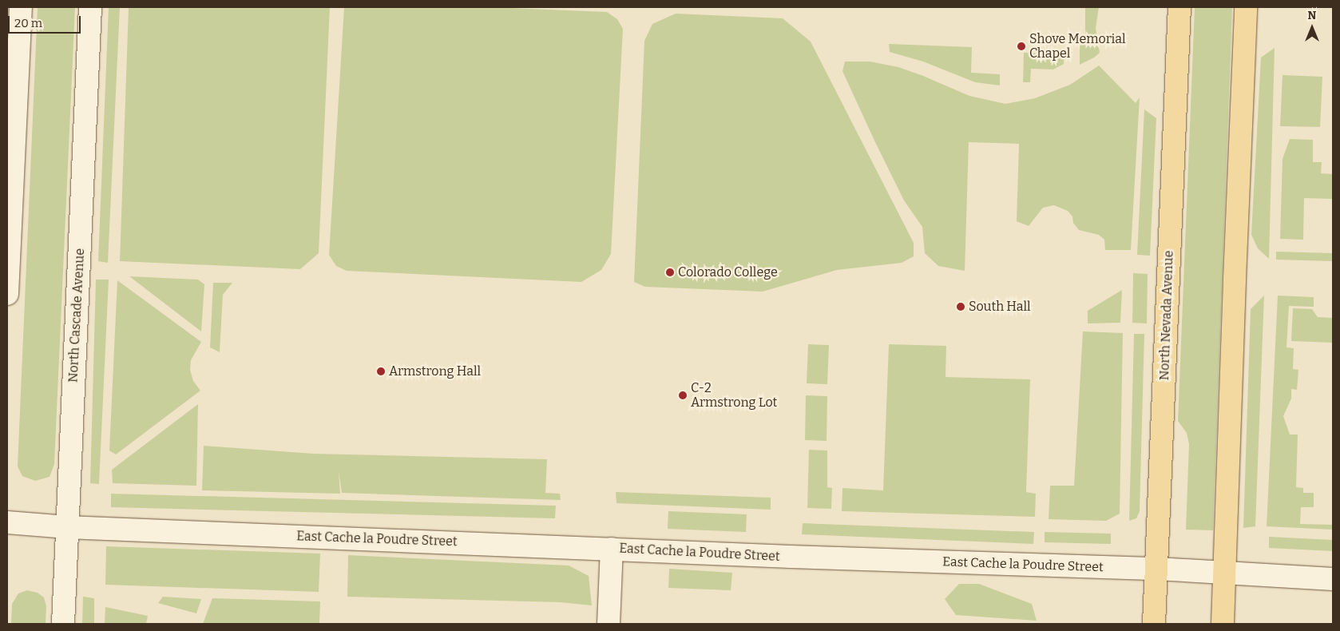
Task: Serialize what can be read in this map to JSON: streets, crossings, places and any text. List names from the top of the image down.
{
  "streets": {
    "main road": ["North Nevada Avenue"],
    "street": ["North Cascade Avenue", "East Cache la Poudre Street"]
  },
  "crossings": [
    ["North Cascade Avenue", "East Cache la Poudre Street"],
    ["North Nevada Avenue", "East Cache la Poudre Street"]
  ],
  "places": [
    "Shove Memorial Chapel",
    "Colorado College",
    "South Hall",
    "Armstrong Hall",
    "C-2 Armstrong Lot"
  ],
  "scale_bar": "20 m",
  "north": "top"
}
